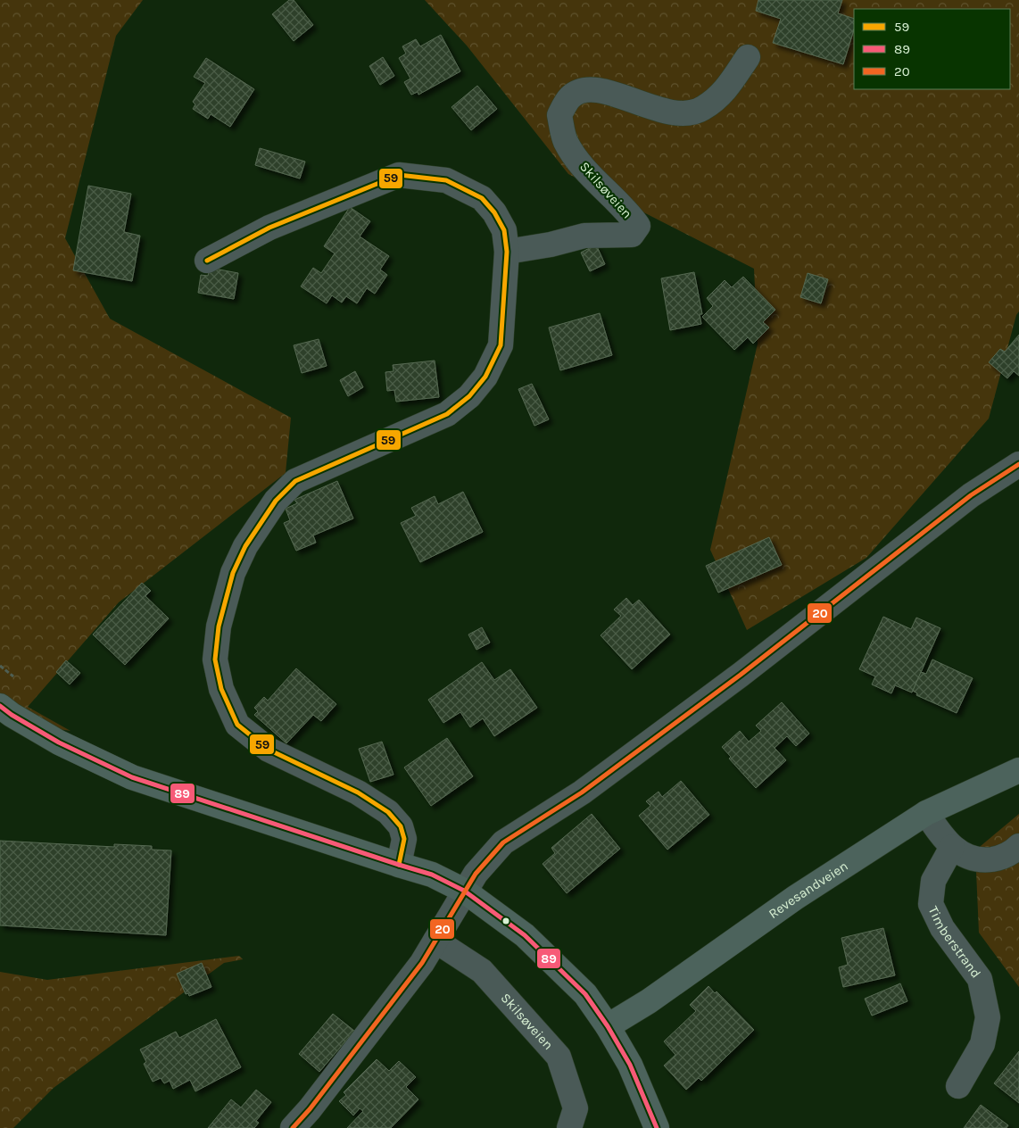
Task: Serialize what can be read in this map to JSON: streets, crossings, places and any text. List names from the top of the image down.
{
  "streets": {
    "main road": ["Revesandveien"],
    "street": ["Skilsøveien", "Timberstrand"]
  },
  "lines": ["transit line 59", "transit line 20", "transit line 89"],
  "legend": ["59", "89", "20"]
}
